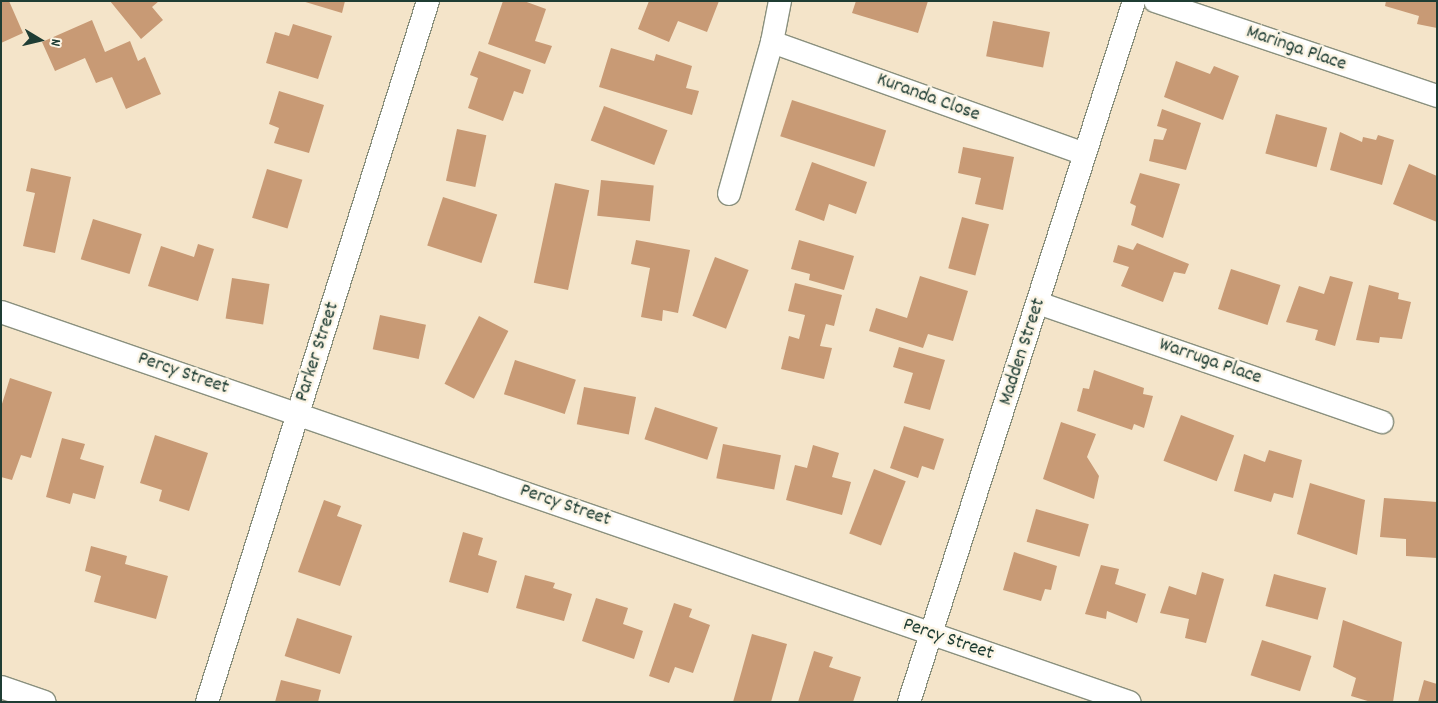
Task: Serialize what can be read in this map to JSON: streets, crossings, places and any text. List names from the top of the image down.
{
  "streets": {
    "street": [
      "Maringa Place",
      "Kuranda Close",
      "Parker Street",
      "Madden Street",
      "Warruga Place",
      "Percy Street"
    ]
  },
  "crossings": [
    ["Kuranda Close", "Madden Street"],
    ["Parker Street", "Percy Street"],
    ["Madden Street", "Warruga Place"],
    ["Madden Street", "Percy Street"]
  ],
  "north": "right"
}
